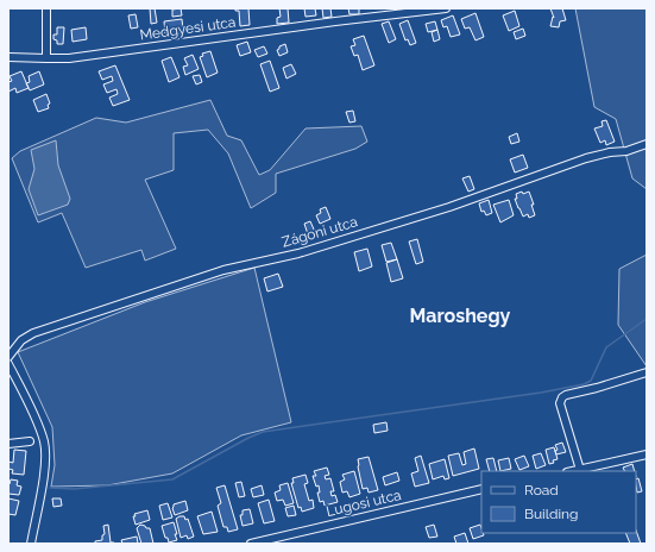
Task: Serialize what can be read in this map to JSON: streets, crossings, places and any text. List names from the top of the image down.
{
  "streets": {
    "street": ["Medgyesi utca", "Zágoni utca", "Lugosi utca"]
  },
  "districts": ["Maroshegy"],
  "legend": ["Road", "Building"]
}
